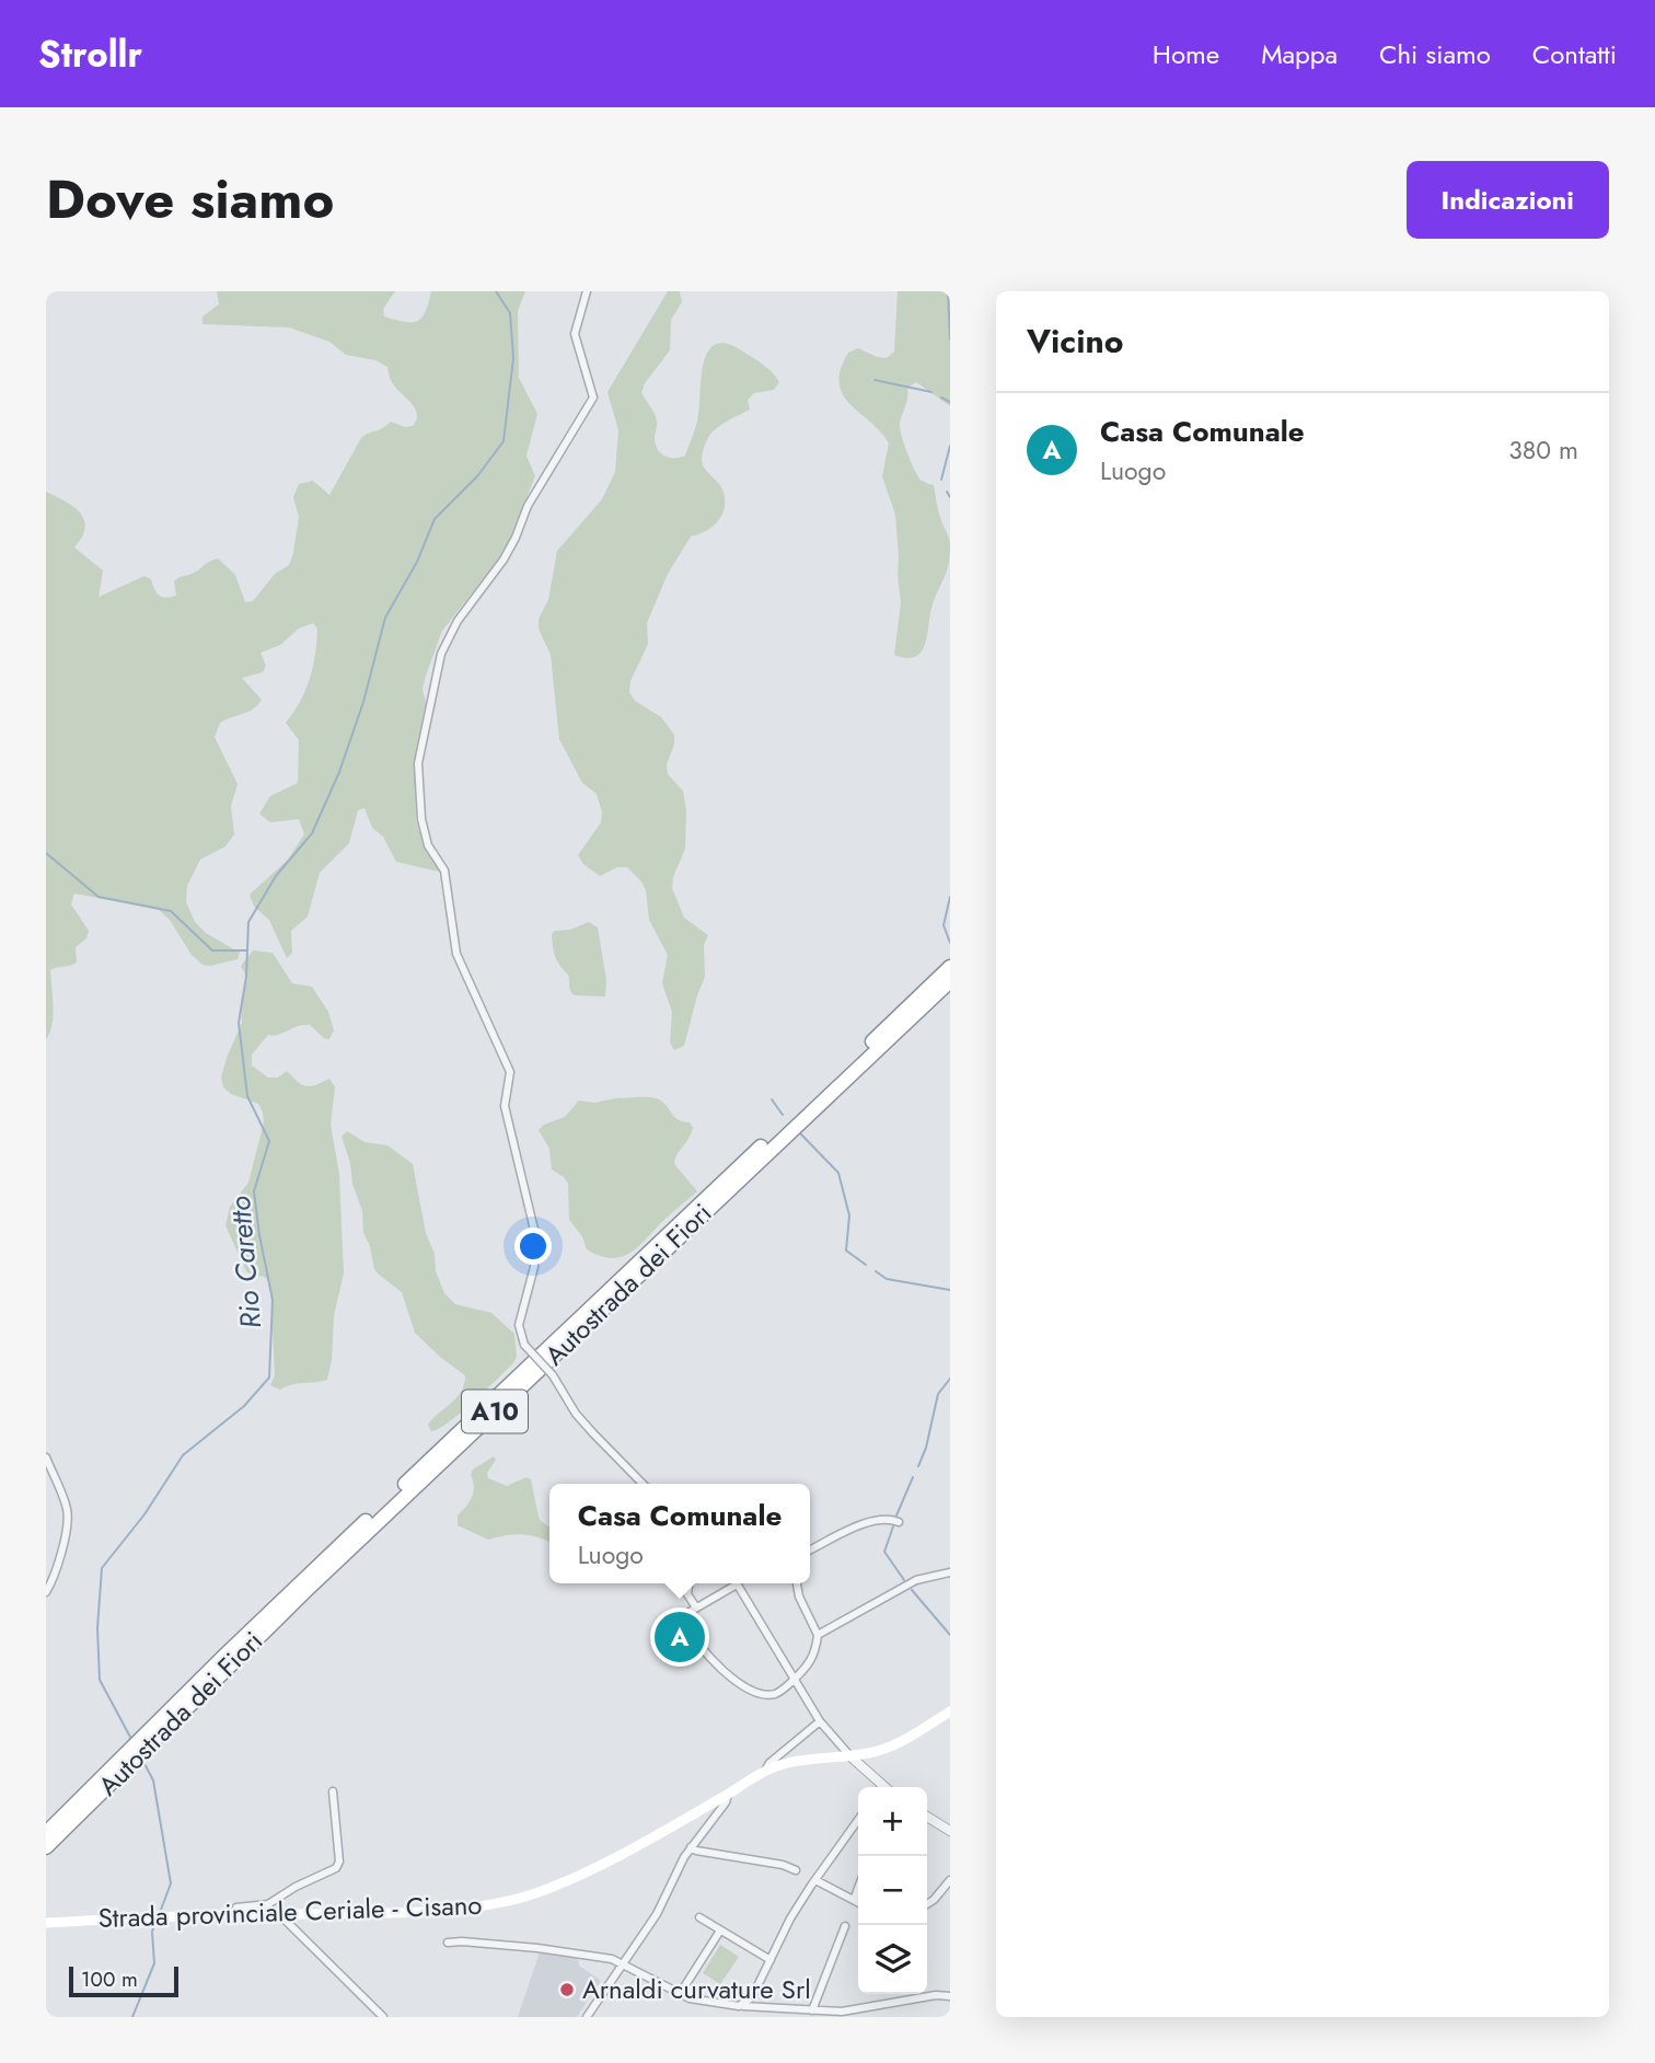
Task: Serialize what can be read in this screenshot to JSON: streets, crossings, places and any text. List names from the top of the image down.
{
  "streets": {
    "highway": ["Autostrada dei Fiori", "A10"],
    "main road": ["Strada provinciale Ceriale - Cisano"]
  },
  "water": ["Rio Caretto"],
  "places": ["Arnaldi curvature Srl"],
  "scale_bar": "100 m",
  "page": {
    "header": "Strollr",
    "nav": [
      "Home",
      "Mappa",
      "Chi siamo",
      "Contatti"
    ],
    "title": "Dove siamo",
    "buttons": "Indicazioni",
    "heading": "Vicino",
    "list": [
      {
        "mark": "A",
        "name": "Casa Comunale",
        "note": "Luogo",
        "value": "380 m"
      }
    ],
    "popup": ["Casa Comunale", "Luogo"],
    "pins": "A",
    "map_buttons": ["+", "−"],
    "scale": "100 m"
  }
}
